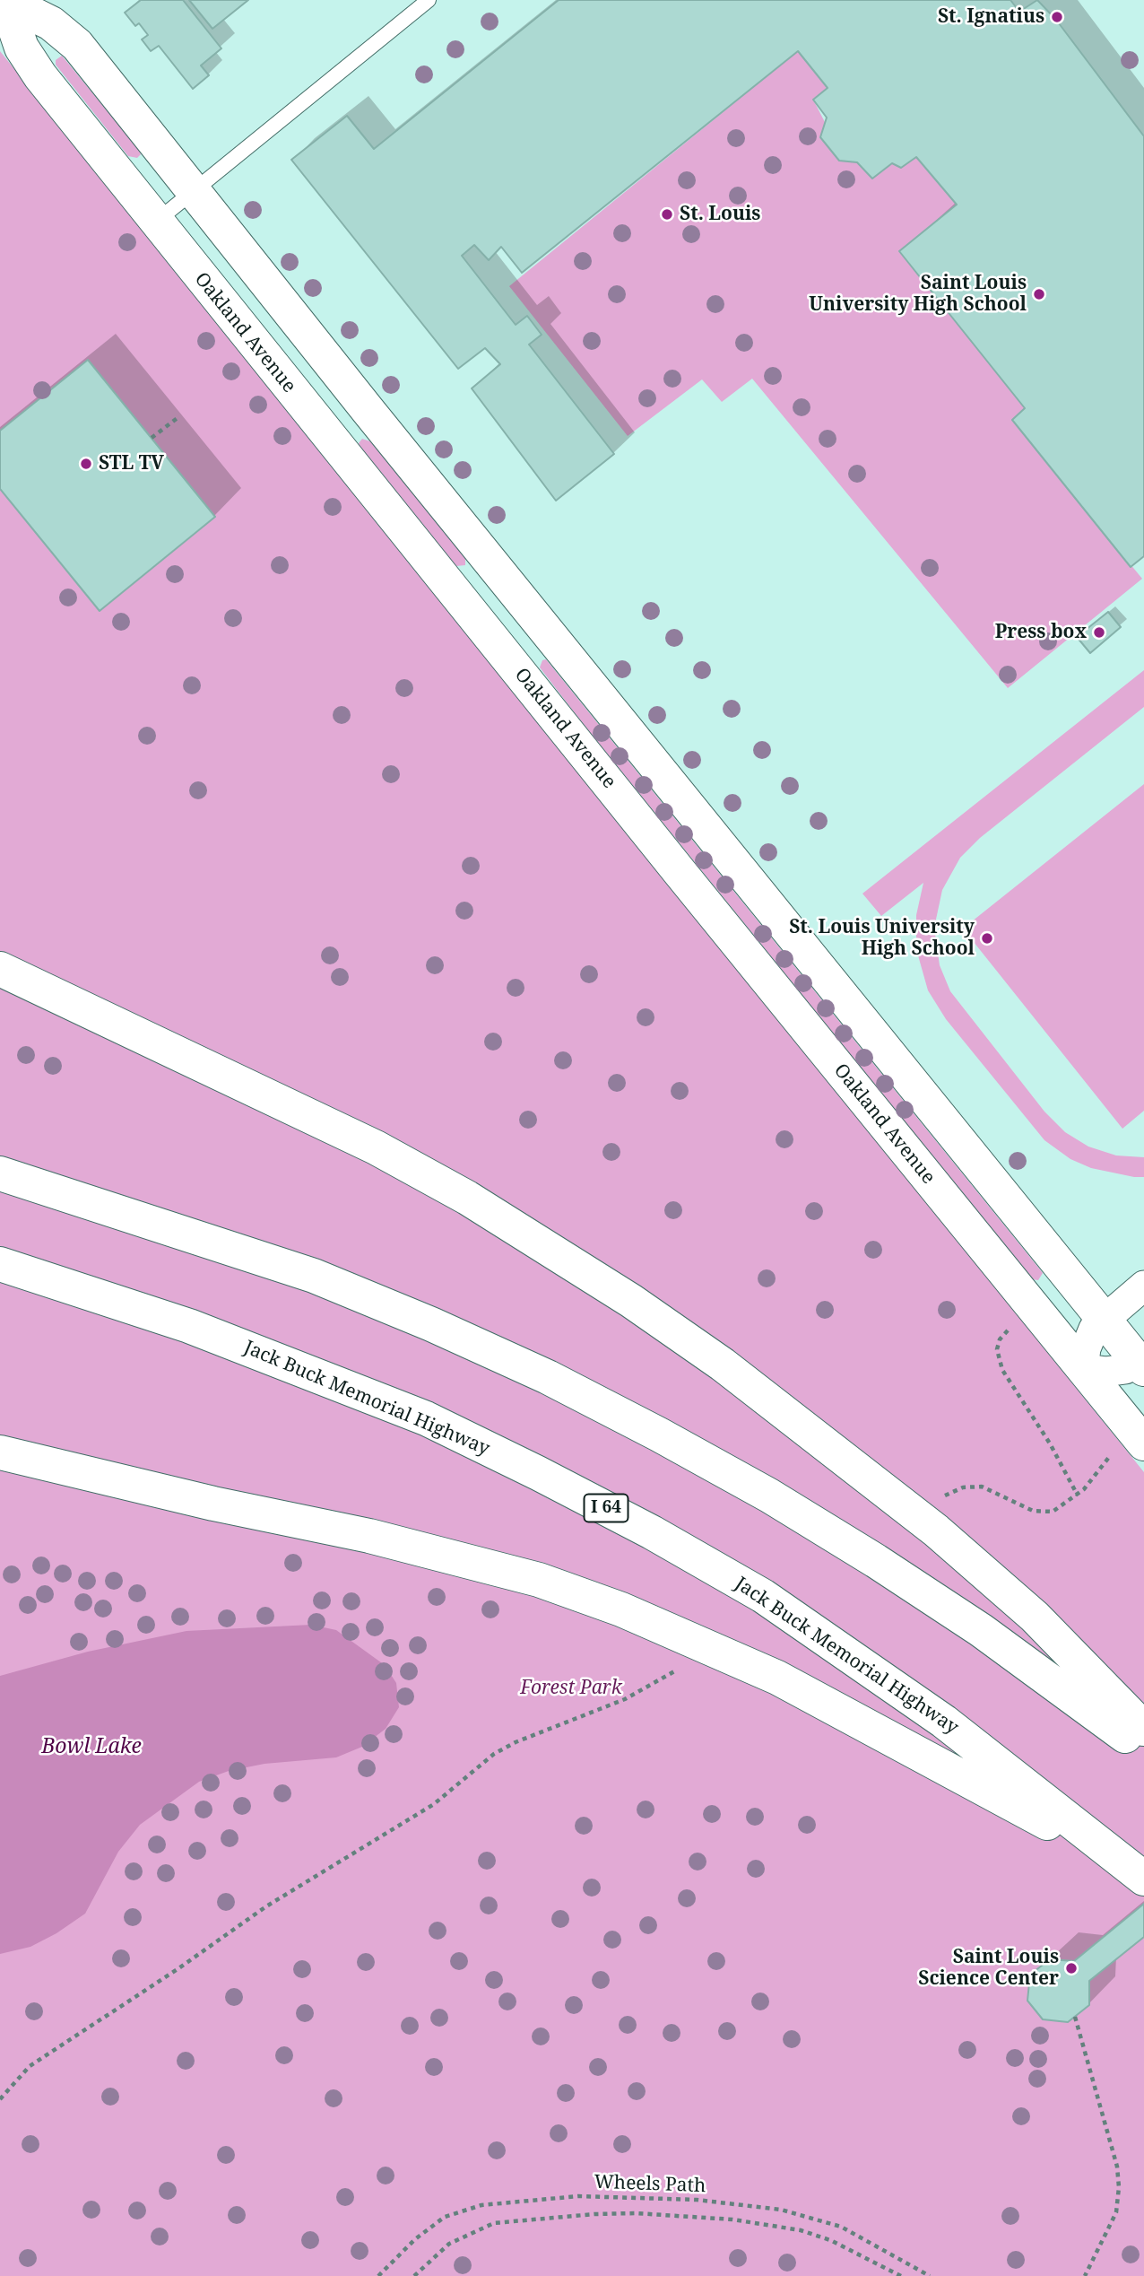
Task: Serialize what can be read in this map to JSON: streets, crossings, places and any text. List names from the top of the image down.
{
  "streets": {
    "main road": ["Oakland Avenue", "Jack Buck Memorial Highway", "I 64"],
    "path": ["Wheels Path"]
  },
  "water": ["Bowl Lake"],
  "parks": ["Forest Park"],
  "places": [
    "St. Ignatius",
    "St. Louis",
    "Saint Louis University High School",
    "STL TV",
    "Press box",
    "St. Louis University High School",
    "Saint Louis Science Center"
  ]
}
